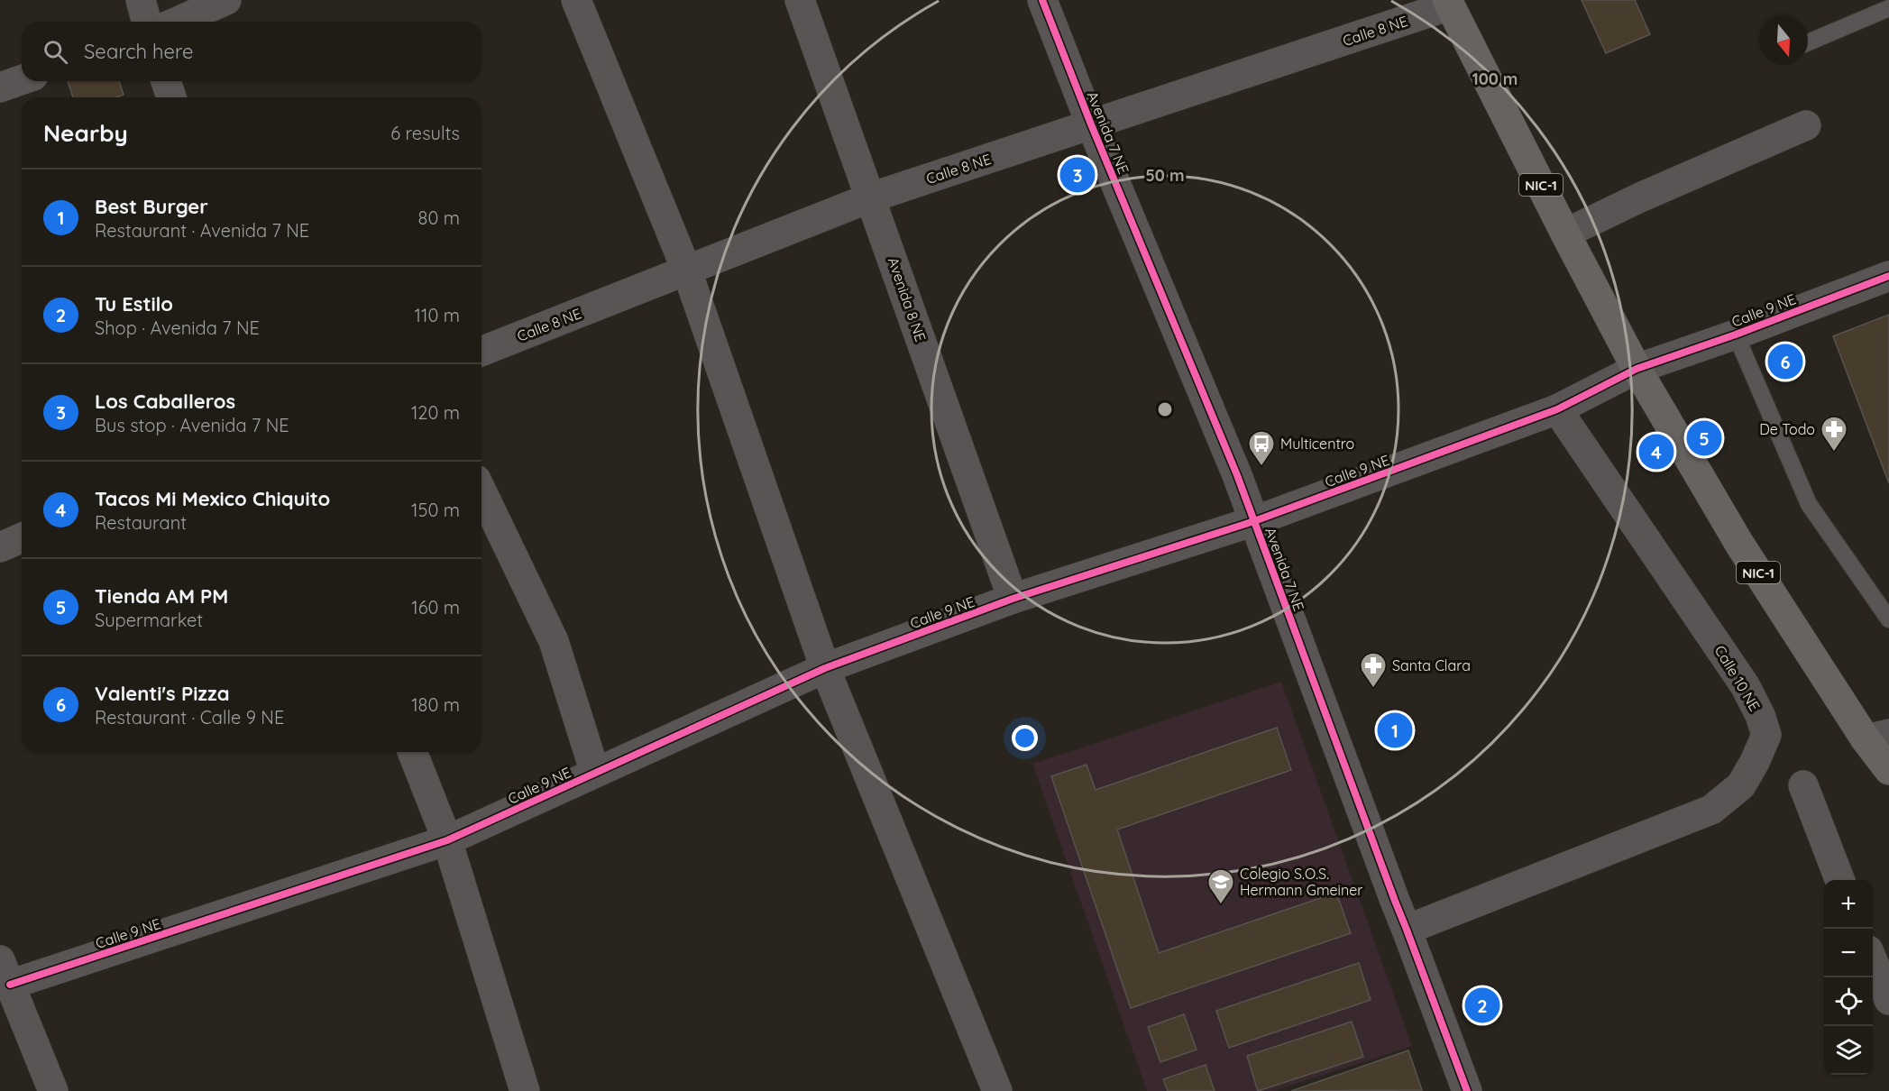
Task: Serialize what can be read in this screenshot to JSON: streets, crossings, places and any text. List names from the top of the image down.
{
  "streets": {
    "highway": ["NIC-1"],
    "street": [
      "Calle 8 NE",
      "Avenida 7 NE",
      "Avenida 8 NE",
      "Calle 9 NE",
      "Calle 10 NE"
    ]
  },
  "crossings": [
    ["Calle 8 NE", "Avenida 7 NE"],
    ["Calle 8 NE", "NIC-1"],
    ["Calle 8 NE", "Avenida 8 NE"],
    ["Avenida 7 NE", "Calle 9 NE"],
    ["Avenida 7 NE", "Calle 10 NE"],
    ["NIC-1", "Calle 9 NE"],
    ["Avenida 8 NE", "Calle 9 NE"],
    ["Calle 9 NE", "Calle 10 NE"]
  ],
  "places": {
    "pharmacy": ["De Todo", "Santa Clara"],
    "bus stop": ["Multicentro"],
    "school or university": ["Colegio S.O.S. Hermann Gmeiner"]
  },
  "north": "bottom",
  "page": {
    "search": "Search here",
    "heading": ["Nearby", "6 results"],
    "pins": [
      "3",
      "6",
      "5",
      "4",
      "1",
      "2"
    ],
    "list": [
      {
        "mark": "1",
        "name": "Best Burger",
        "note": "Restaurant · Avenida 7 NE",
        "value": "80 m"
      },
      {
        "mark": "2",
        "name": "Tu Estilo",
        "note": "Shop · Avenida 7 NE",
        "value": "110 m"
      },
      {
        "mark": "3",
        "name": "Los Caballeros",
        "note": "Bus stop · Avenida 7 NE",
        "value": "120 m"
      },
      {
        "mark": "4",
        "name": "Tacos Mi Mexico Chiquito",
        "note": "Restaurant",
        "value": "150 m"
      },
      {
        "mark": "5",
        "name": "Tienda AM PM",
        "note": "Supermarket",
        "value": "160 m"
      },
      {
        "mark": "6",
        "name": "Valenti's Pizza",
        "note": "Restaurant · Calle 9 NE",
        "value": "180 m"
      }
    ],
    "map_buttons": ["+", "−"]
  },
  "rings": ["100 m", "50 m"]
}
